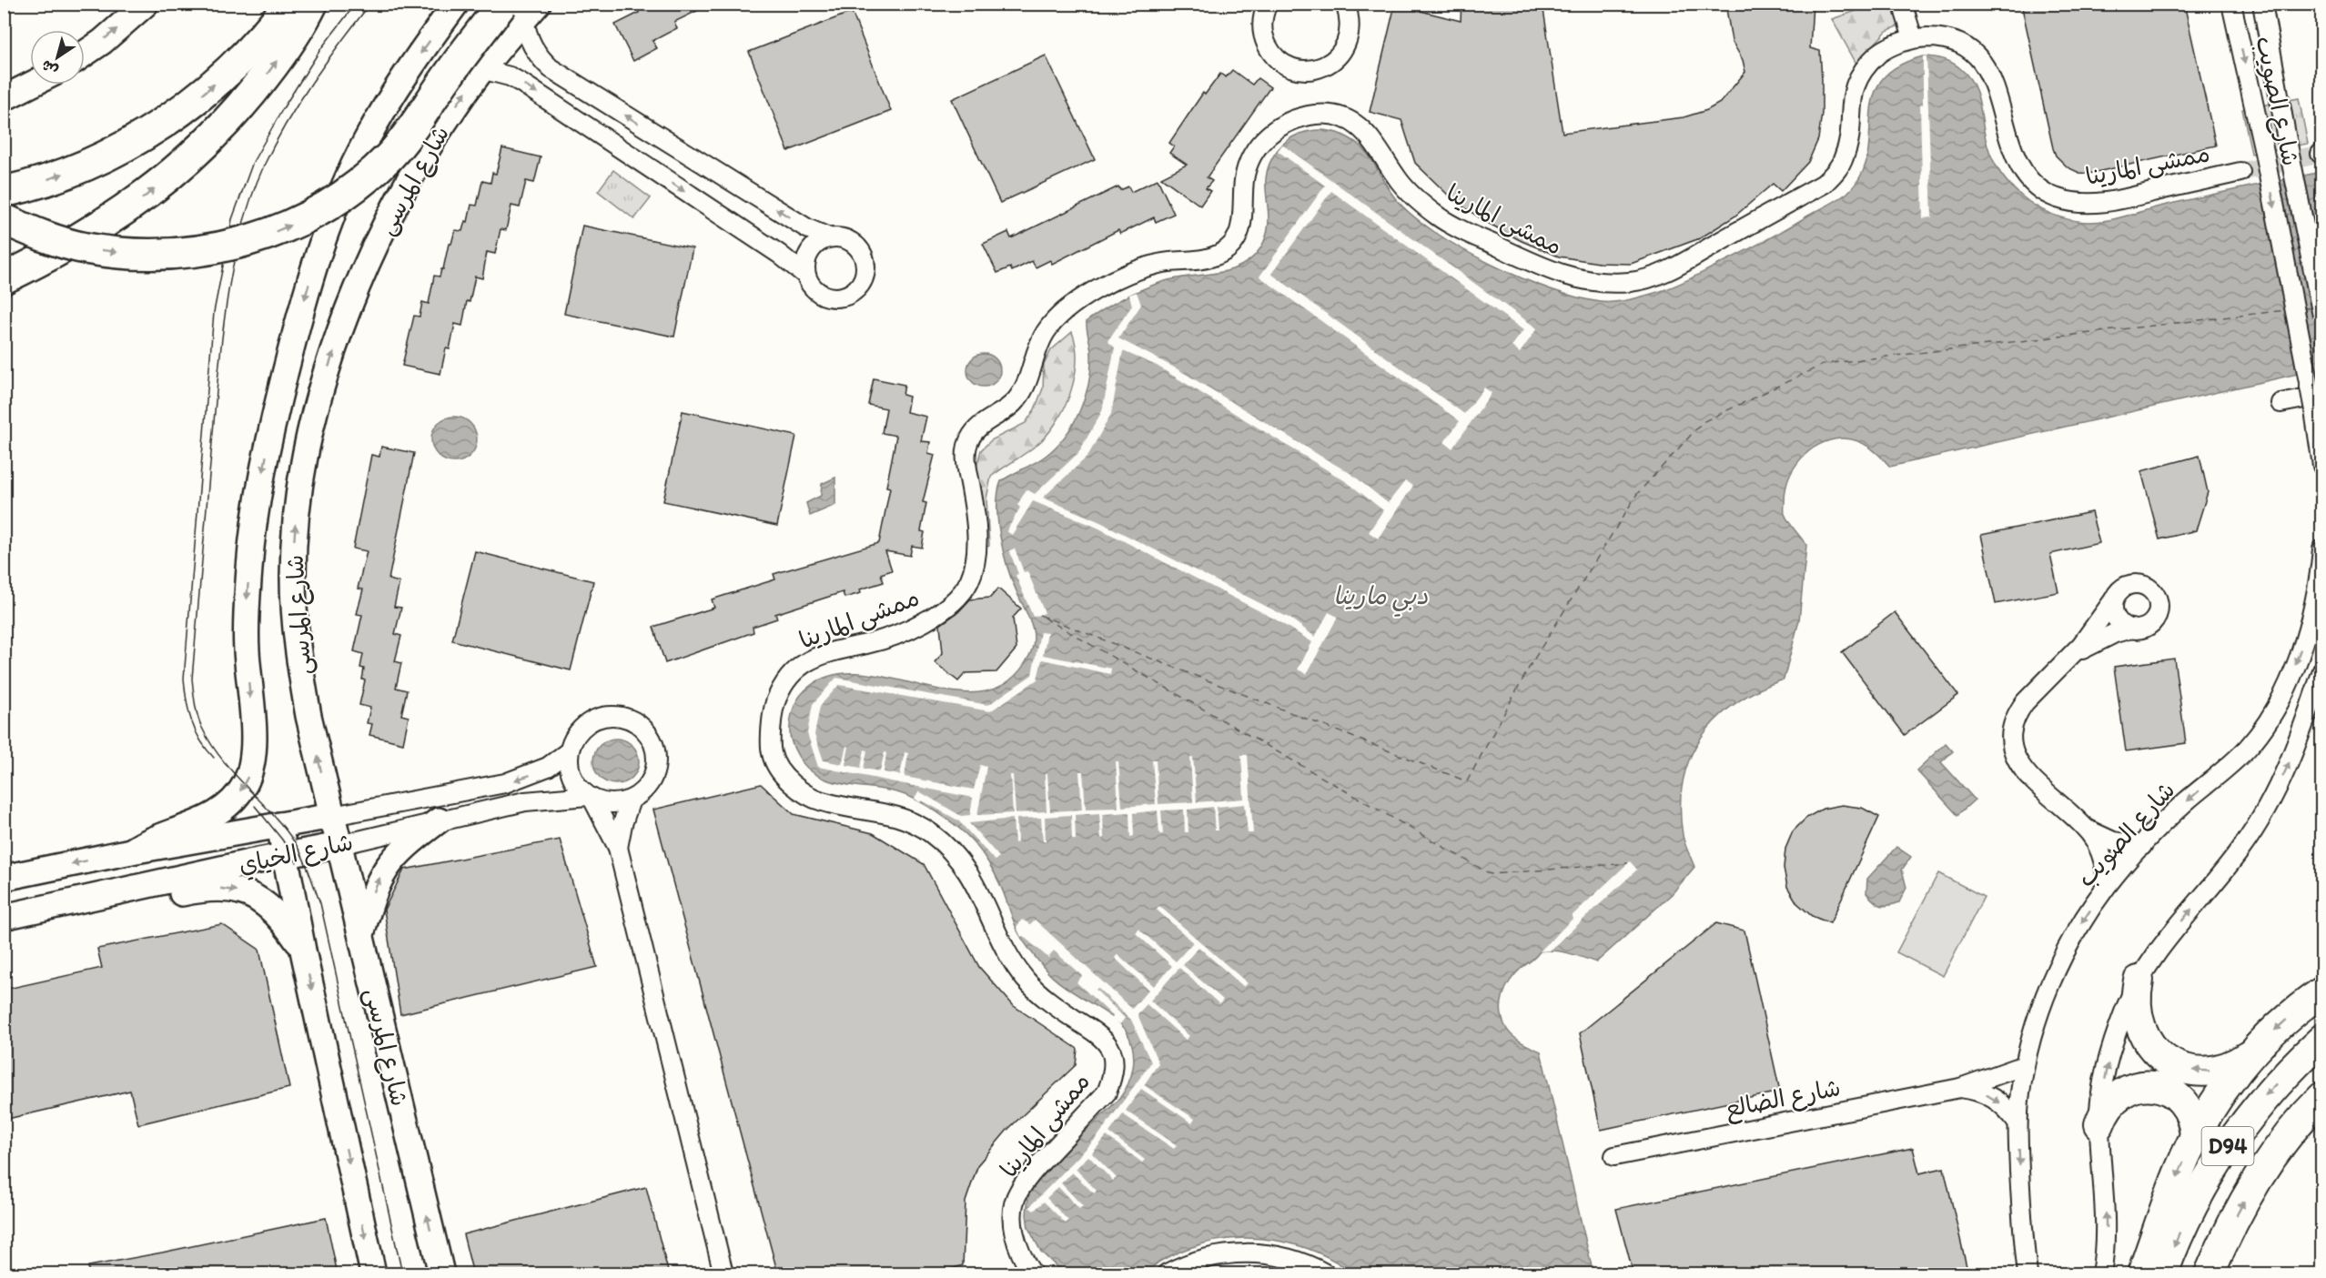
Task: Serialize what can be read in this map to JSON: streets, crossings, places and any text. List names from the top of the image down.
{
  "streets": {
    "main road": ["شارع المرسى", "شارع الخياي", "D94"],
    "street": ["شارع الصويب", "ممشى المارينا", "شارع الضالع"]
  },
  "crossings": [
    ["شارع الصويب", "شارع الضالع"],
    ["شارع المرسى", "شارع الخياي"]
  ],
  "water": ["دبي مارينا"],
  "north": "bottom left"
}
